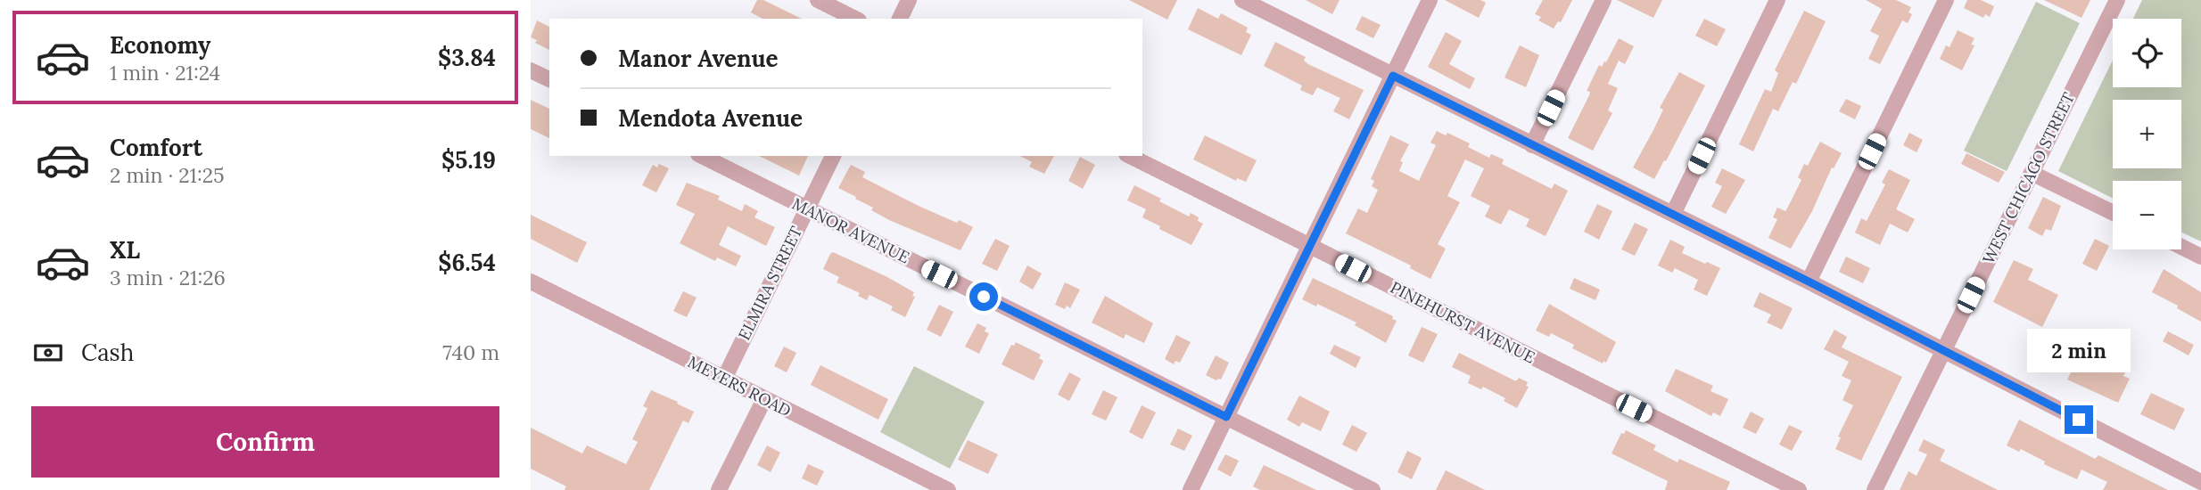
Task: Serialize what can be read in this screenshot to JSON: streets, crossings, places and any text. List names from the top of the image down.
{
  "streets": {
    "street": [
      "WEST CHICAGO STREET",
      "MANOR AVENUE",
      "ELMIRA STREET",
      "PINEHURST AVENUE",
      "MEYERS ROAD"
    ]
  },
  "crossings": [
    ["MANOR AVENUE", "ELMIRA STREET"],
    ["ELMIRA STREET", "MEYERS ROAD"]
  ],
  "page": {
    "list": [
      {
        "name": "Economy",
        "note": "1 min · 21:24",
        "value": "$3.84"
      },
      {
        "name": "Comfort",
        "note": "2 min · 21:25",
        "value": "$5.19"
      },
      {
        "name": "XL",
        "note": "3 min · 21:26",
        "value": "$6.54"
      }
    ],
    "map_buttons": ["+", "−"],
    "banner": ["Manor Avenue", "Mendota Avenue"],
    "pay": ["Cash", "740 m"],
    "bubble": "2 min",
    "buttons": "Confirm"
  }
}
